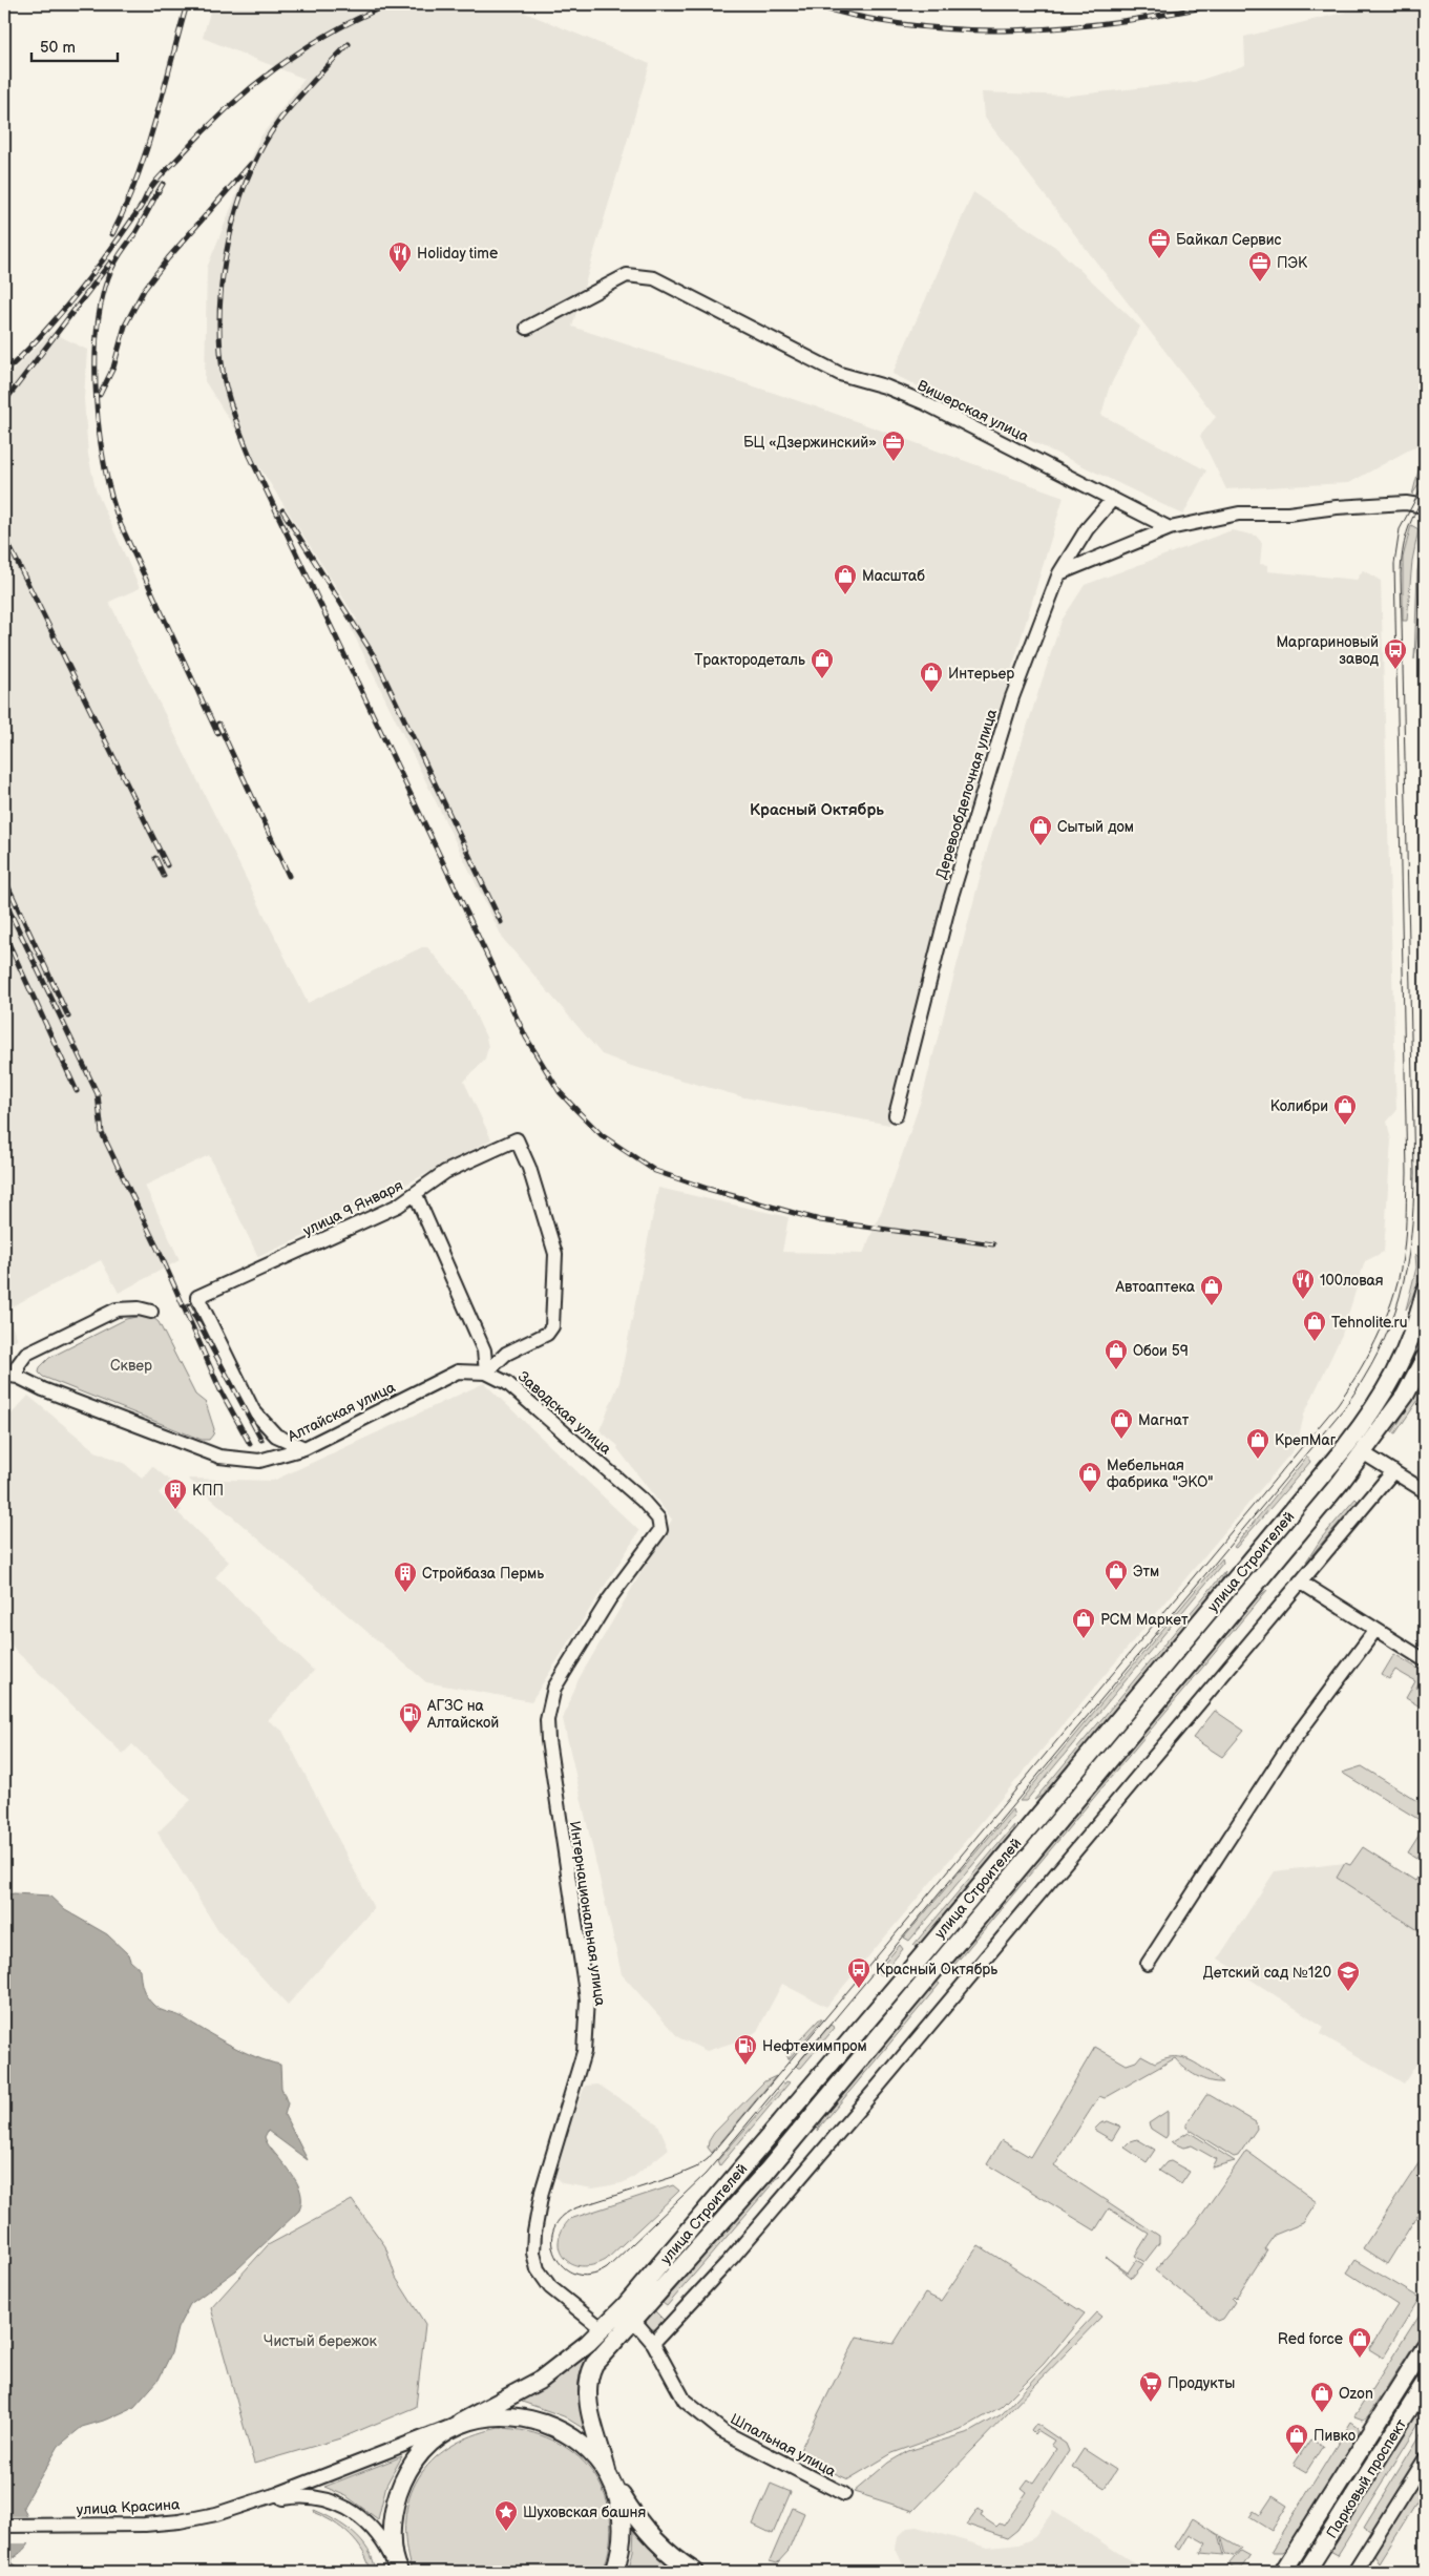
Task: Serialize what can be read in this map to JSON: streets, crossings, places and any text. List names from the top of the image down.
{
  "streets": {
    "main road": ["улица Строителей", "Парковый проспект"],
    "street": [
      "Вишерская улица",
      "Деревообделочная улица",
      "улица 9 Января",
      "Алтайская улица",
      "Заводская улица",
      "Интернациональная улица",
      "Шпальная улица",
      "улица Красина"
    ]
  },
  "crossings": [
    ["Вишерская улица", "Деревообделочная улица"],
    ["улица 9 Января", "Алтайская улица"],
    ["улица 9 Января", "Заводская улица"],
    ["Алтайская улица", "Заводская улица"],
    ["Заводская улица", "Интернациональная улица"],
    ["улица Строителей", "Интернациональная улица"],
    ["улица Строителей", "Шпальная улица"]
  ],
  "districts": ["Красный Октябрь"],
  "parks": ["Сквер", "Чистый бережок"],
  "places": {
    "office": ["Байкал Сервис", "ПЭК", "БЦ «Дзержинский»"],
    "restaurant": ["Holiday time", "100ловая"],
    "shop": [
      "Масштаб",
      "Трактородеталь",
      "Интерьер",
      "Сытый дом",
      "Колибри",
      "Автоаптека",
      "Tehnolite.ru",
      "Обои 59",
      "Магнат",
      "КрепМаг",
      "Мебельная фабрика \"ЭКО\"",
      "Этм",
      "РСМ Маркет",
      "Red force",
      "Ozon",
      "Пивко"
    ],
    "bus stop": ["Маргариновый завод", "Красный Октябрь"],
    "building": ["КПП", "Стройбаза Пермь"],
    "fuel station": ["АГЗС на Алтайской", "Нефтехимпром"],
    "school or university": ["Детский сад №120"],
    "supermarket": ["Продукты"],
    "place": ["Шуховская башня"]
  },
  "scale_bar": "50 m"
}
